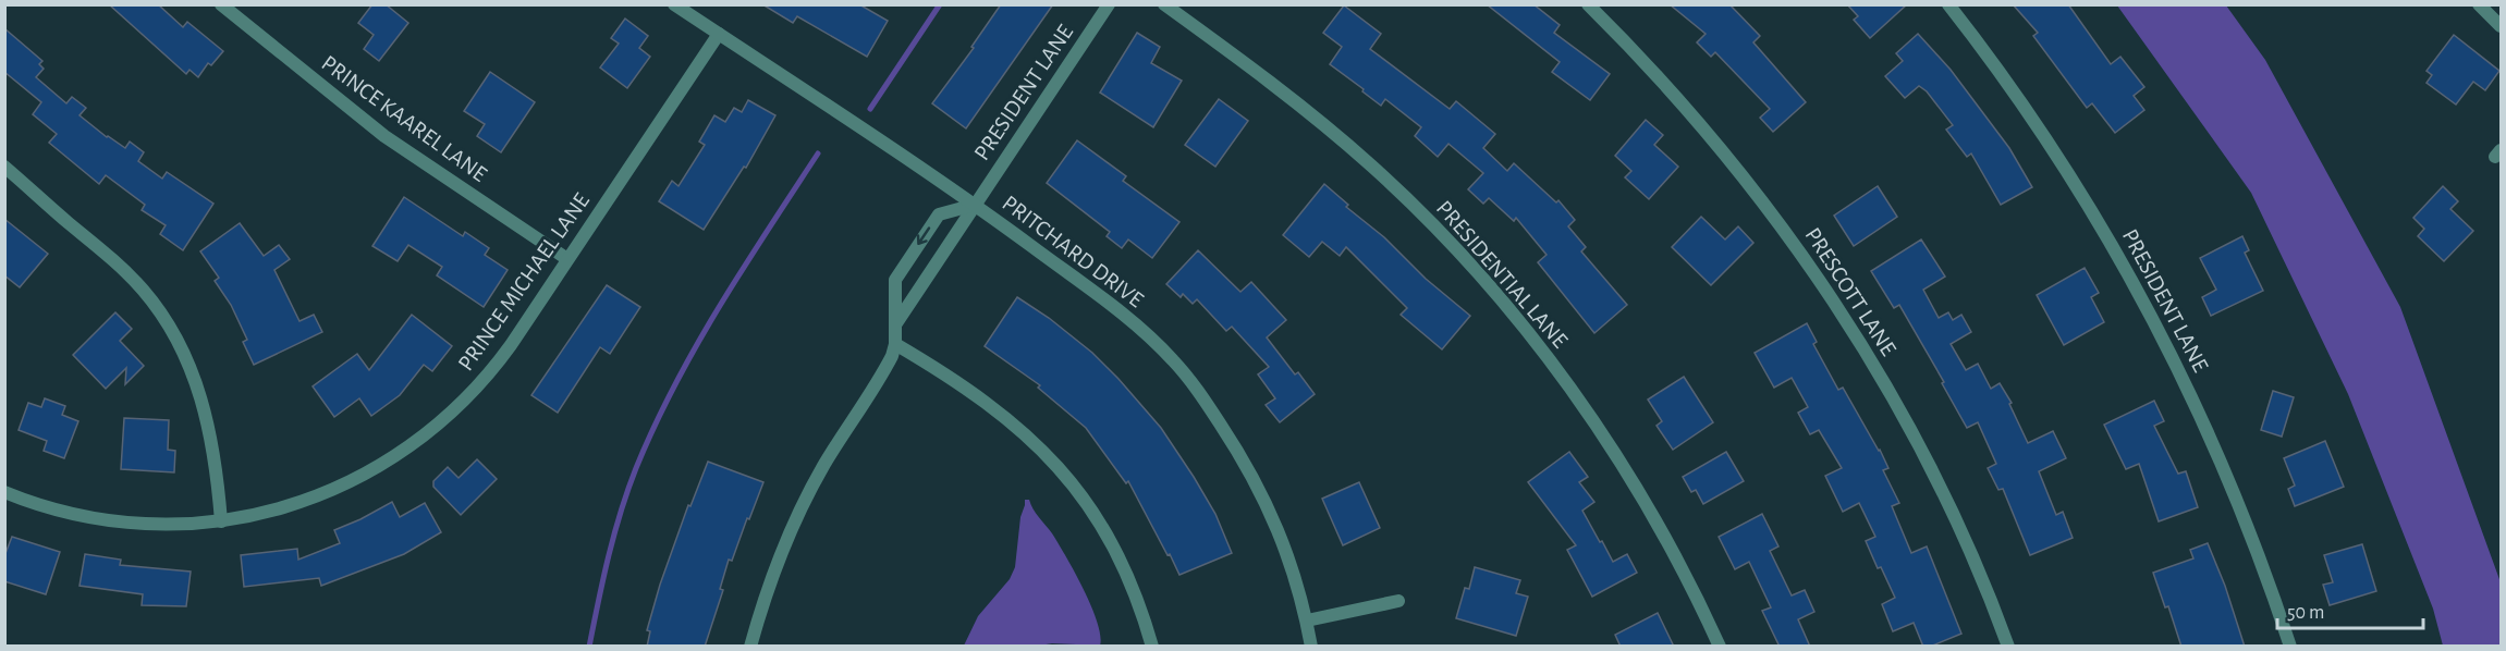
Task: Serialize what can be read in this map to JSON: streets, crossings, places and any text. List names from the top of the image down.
{
  "streets": {
    "street": [
      "PRESIDENT LANE",
      "PRINCE KAAREL LANE",
      "PRITCHARD DRIVE",
      "PRESIDENTIAL LANE",
      "PRINCE MICHAEL LANE",
      "PRESCOTT LANE"
    ]
  },
  "crossings": [
    ["PRESIDENT LANE", "PRITCHARD DRIVE"],
    ["PRINCE KAAREL LANE", "PRINCE MICHAEL LANE"],
    ["PRITCHARD DRIVE", "PRINCE MICHAEL LANE"]
  ],
  "scale_bar": "50 m"
}
